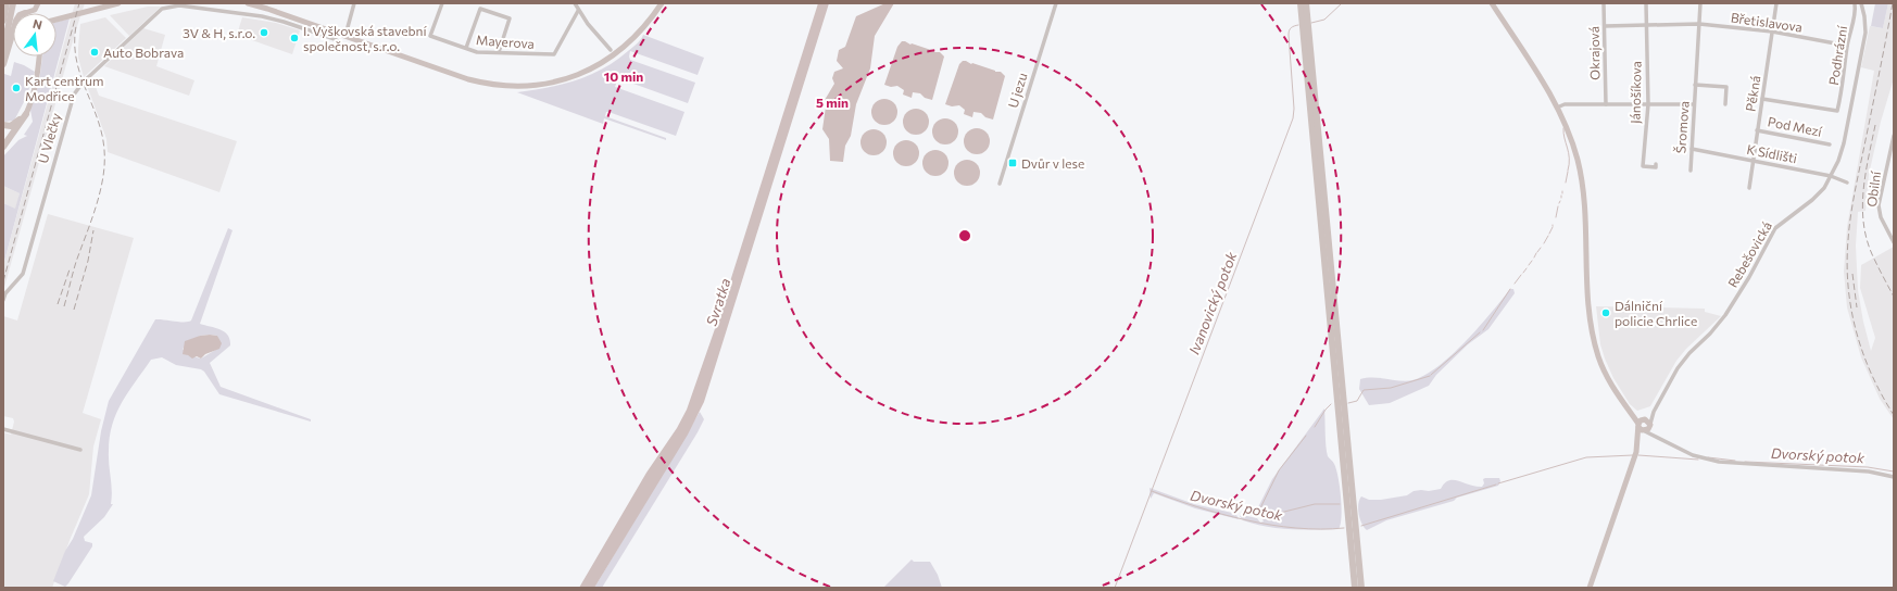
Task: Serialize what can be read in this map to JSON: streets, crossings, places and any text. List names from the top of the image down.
{
  "streets": {
    "street": [
      "Břetislavova",
      "Mayerova",
      "Okrajová",
      "Podhrázní",
      "U jezu",
      "Jánošíkova",
      "Pěkná",
      "Pod Mezí",
      "Šromova",
      "U Vlečky",
      "K Sídlišti",
      "Obilní",
      "Rebešovická"
    ]
  },
  "crossings": [
    ["Břetislavova", "Okrajová"],
    ["Břetislavova", "Podhrázní"],
    ["Břetislavova", "Jánošíkova"],
    ["Břetislavova", "Pěkná"],
    ["Břetislavova", "Šromova"],
    ["Podhrázní", "Pěkná"],
    ["Pěkná", "Pod Mezí"],
    ["Pěkná", "K Sídlišti"],
    ["Šromova", "K Sídlišti"],
    ["K Sídlišti", "Rebešovická"]
  ],
  "water": ["Svratka", "Ivanovický potok", "Dvorský potok"],
  "places": {
    "other": [
      "3V & H, s.r.o.",
      "I. Vyškovská stavební společnost, s.r.o.",
      "Auto Bobrava",
      "Kart centrum Modřice",
      "Dálniční policie Chrlice"
    ],
    "transit": ["Dvůr v lese"]
  },
  "north": "top",
  "rings": ["10 min", "5 min"]
}
